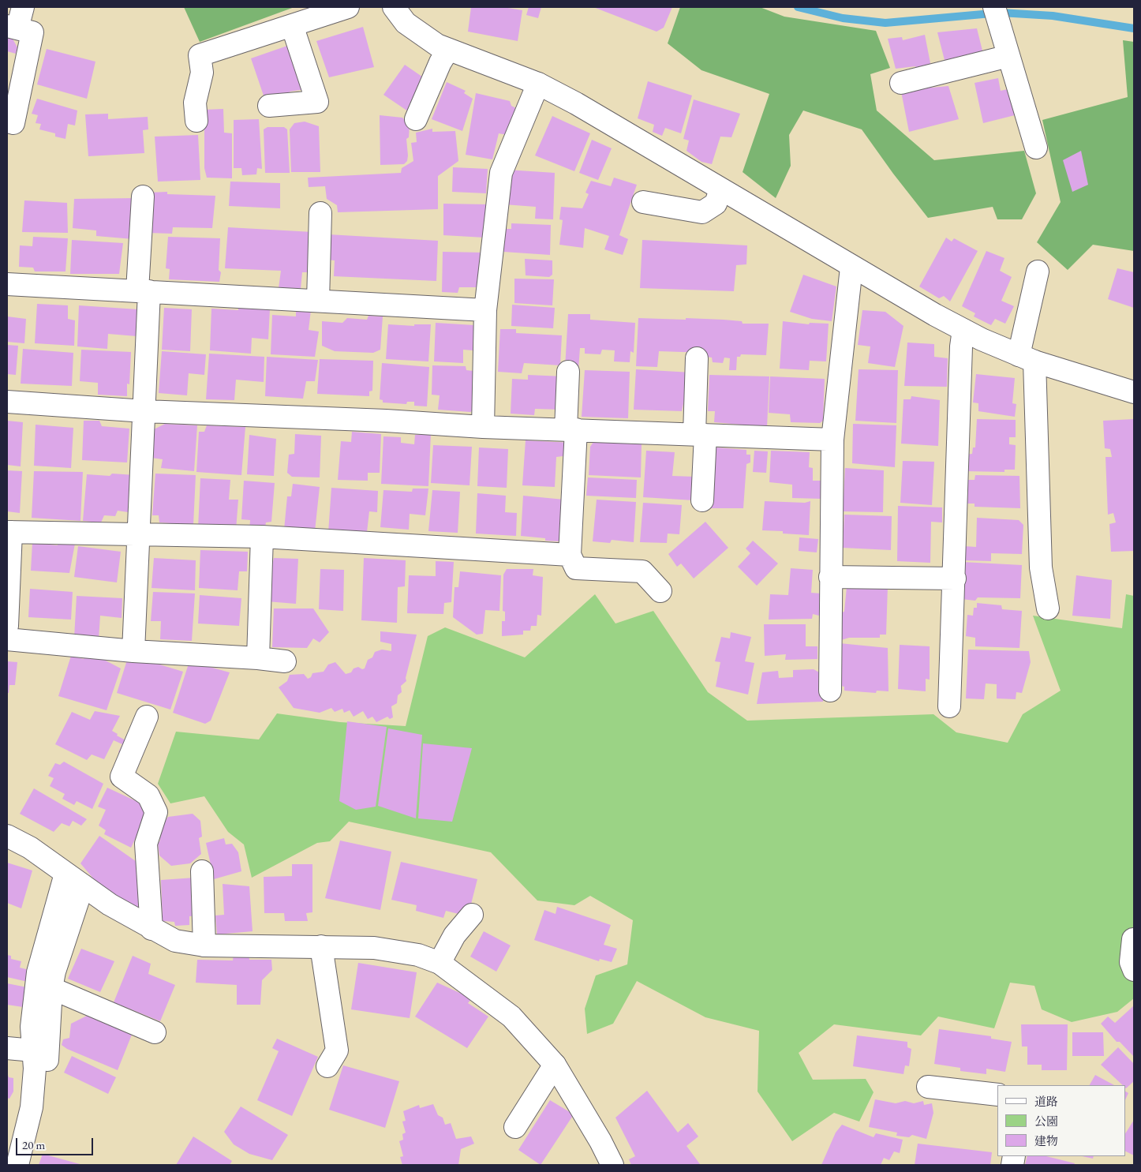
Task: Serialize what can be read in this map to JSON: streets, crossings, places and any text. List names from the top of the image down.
{
  "legend": ["道路", "公園", "建物"],
  "scale_bar": "20 m"
}
